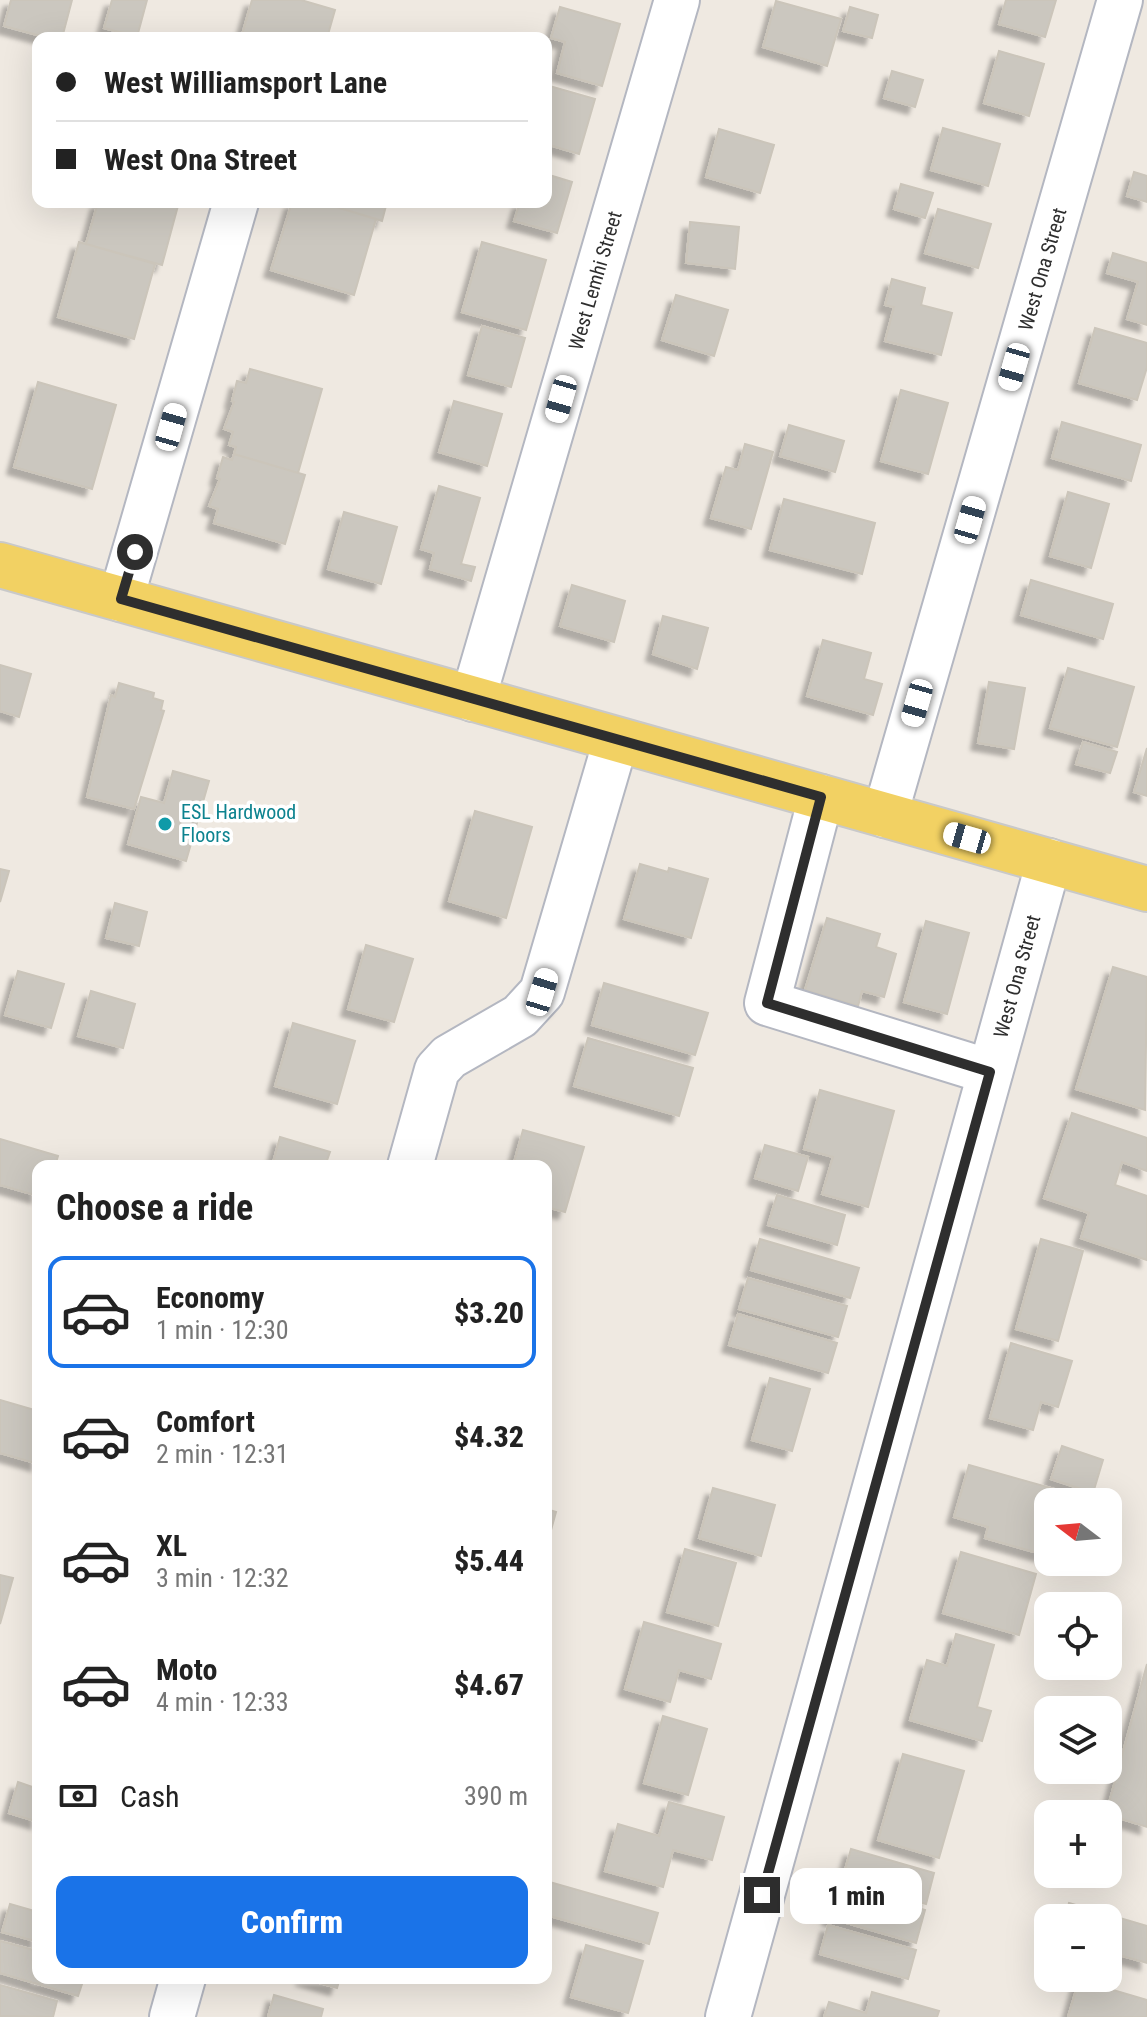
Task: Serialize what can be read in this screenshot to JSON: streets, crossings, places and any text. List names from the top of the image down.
{
  "streets": {
    "street": ["West Ona Street", "West Lemhi Street"]
  },
  "places": ["ESL Hardwood Floors"],
  "north": "left",
  "page": {
    "banner": ["West Williamsport Lane", "West Ona Street"],
    "heading": "Choose a ride",
    "list": [
      {
        "name": "Economy",
        "note": "1 min · 12:30",
        "value": "$3.20"
      },
      {
        "name": "Comfort",
        "note": "2 min · 12:31",
        "value": "$4.32"
      },
      {
        "name": "XL",
        "note": "3 min · 12:32",
        "value": "$5.44"
      },
      {
        "name": "Moto",
        "note": "4 min · 12:33",
        "value": "$4.67"
      }
    ],
    "map_buttons": ["+", "−"],
    "pay": ["Cash", "390 m"],
    "buttons": "Confirm",
    "bubble": "1 min"
  }
}
